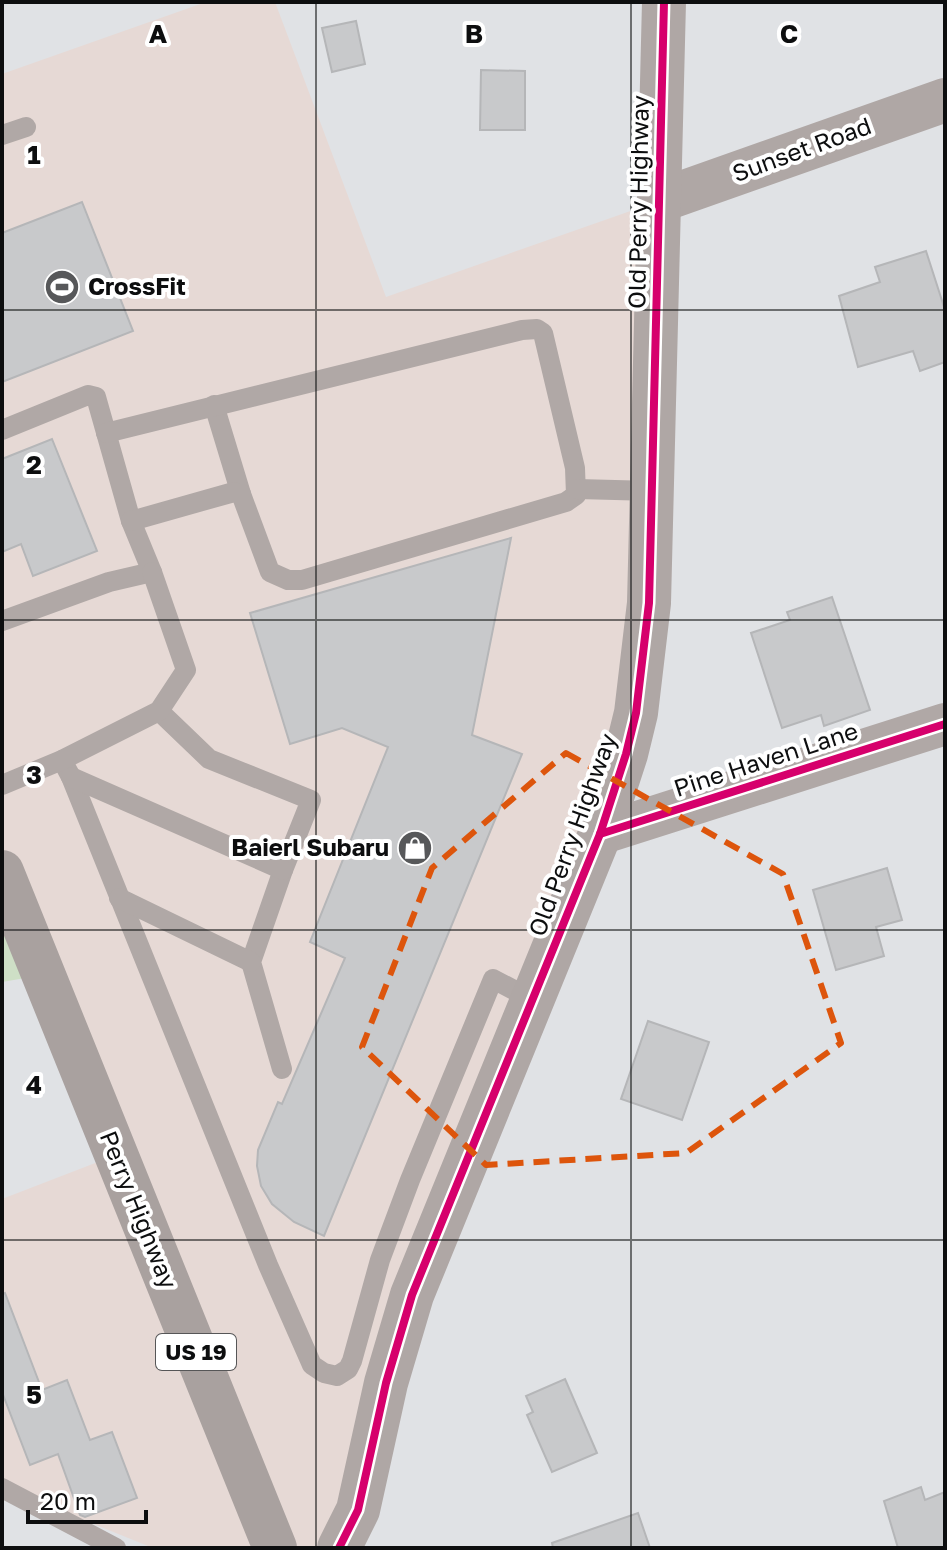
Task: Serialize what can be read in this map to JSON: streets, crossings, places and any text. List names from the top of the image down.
{
  "streets": {
    "main road": ["Perry Highway", "US 19"],
    "street": ["Sunset Road", "Old Perry Highway", "Pine Haven Lane"]
  },
  "crossings": [
    ["Sunset Road", "Old Perry Highway"],
    ["Old Perry Highway", "Pine Haven Lane"]
  ],
  "places": {
    "sports": ["CrossFit"],
    "shop": ["Baierl Subaru"]
  },
  "scale_bar": "20 m",
  "grid": {
    "columns": ["A", "B", "C"],
    "rows": [
      "1",
      "2",
      "3",
      "4",
      "5"
    ]
  }
}
